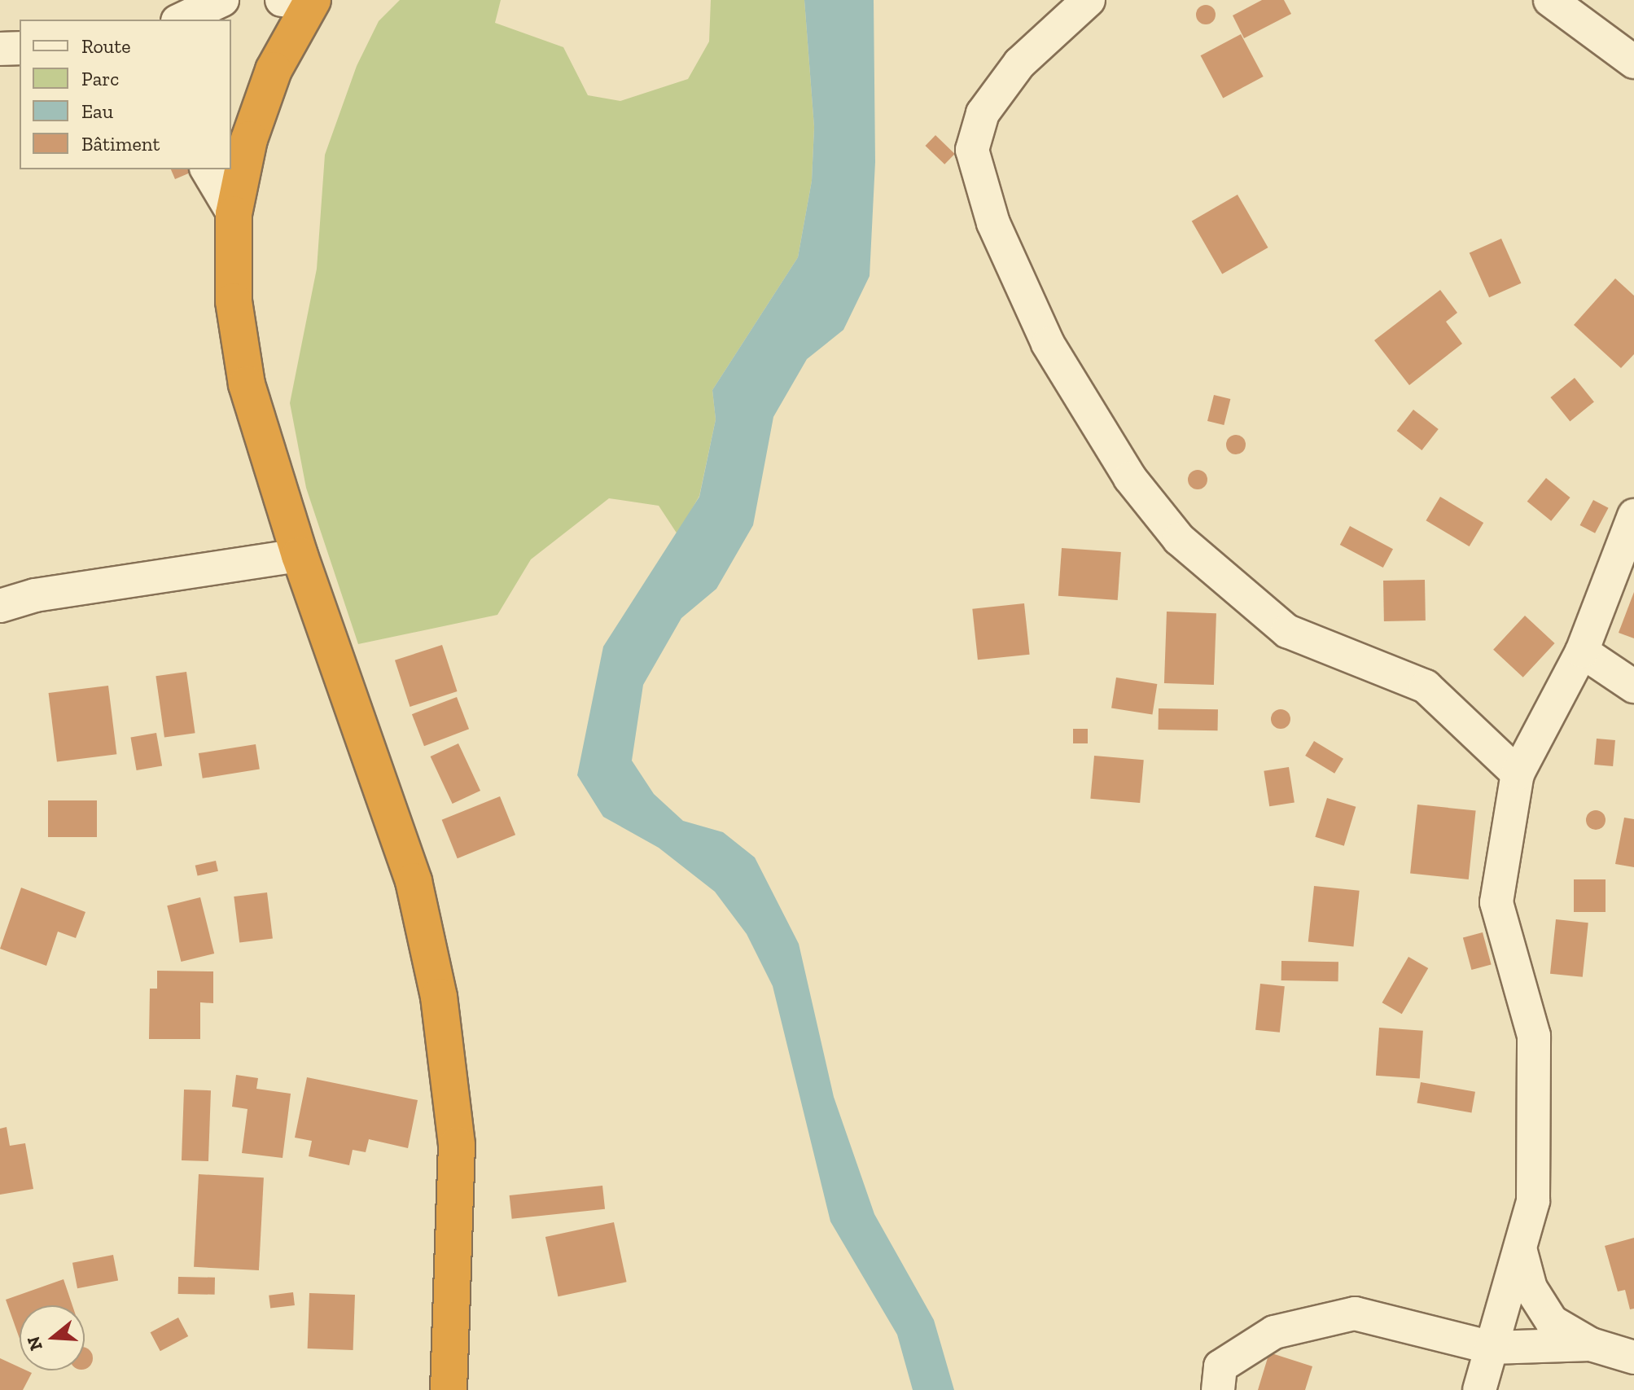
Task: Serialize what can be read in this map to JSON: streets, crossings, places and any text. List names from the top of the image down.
{
  "legend": [
    "Route",
    "Parc",
    "Eau",
    "Bâtiment"
  ],
  "north": "left"
}
